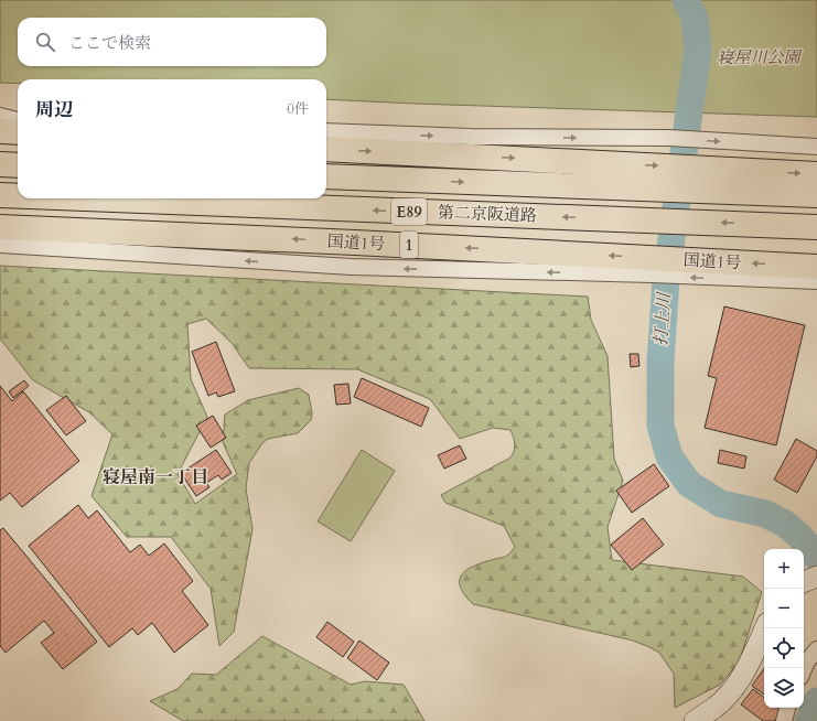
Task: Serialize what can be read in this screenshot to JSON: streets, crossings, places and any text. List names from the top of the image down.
{
  "streets": {
    "highway": [
      "E89",
      "第二京阪道路",
      "国道1号",
      "1"
    ]
  },
  "districts": ["寝屋南一丁目"],
  "water": ["打上川"],
  "parks": ["寝屋川公園"],
  "page": {
    "search": "ここで検索",
    "heading": ["周辺", "0件"],
    "map_buttons": ["+", "−"]
  }
}
